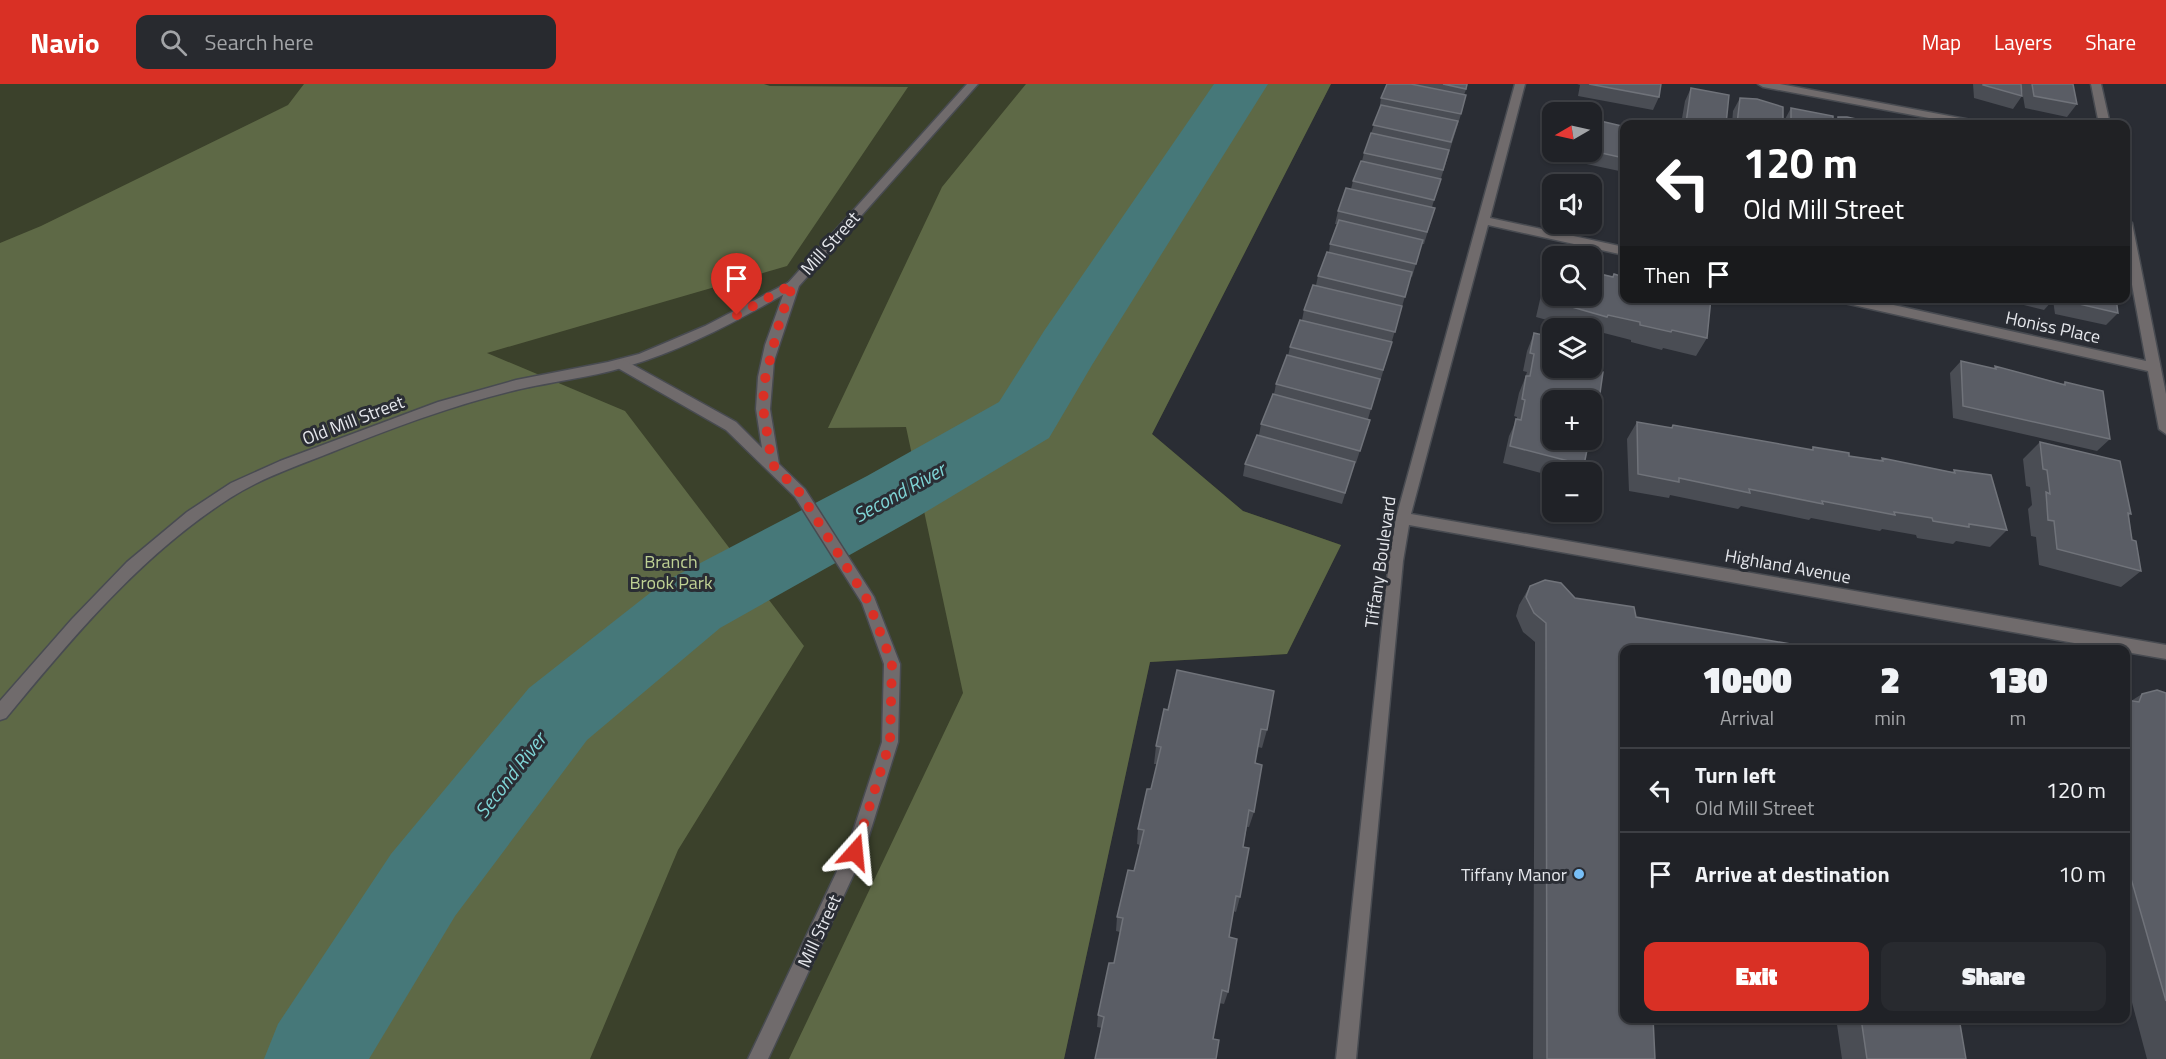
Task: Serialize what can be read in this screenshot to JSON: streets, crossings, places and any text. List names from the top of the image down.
{
  "streets": {
    "street": [
      "Mill Street",
      "Honiss Place",
      "Old Mill Street",
      "Tiffany Boulevard",
      "Highland Avenue"
    ]
  },
  "crossings": [
    ["Mill Street", "Old Mill Street"],
    ["Tiffany Boulevard", "Highland Avenue"]
  ],
  "water": ["Second River"],
  "parks": ["Branch Brook Park"],
  "places": ["Tiffany Manor"],
  "north": "left",
  "page": {
    "header": "Navio",
    "search": "Search here",
    "nav": ["Map", "Layers", "Share"],
    "map_buttons": ["+", "−"],
    "turn": ["120 m", "Old Mill Street"],
    "then": "Then",
    "eta": [
      "10:00",
      "Arrival",
      "2",
      "min",
      "130",
      "m"
    ],
    "list": [
      {
        "name": "Turn left",
        "note": "Old Mill Street",
        "value": "120 m"
      },
      {
        "name": "Arrive at destination",
        "value": "10 m"
      }
    ],
    "buttons": ["Exit", "Share"]
  }
}
